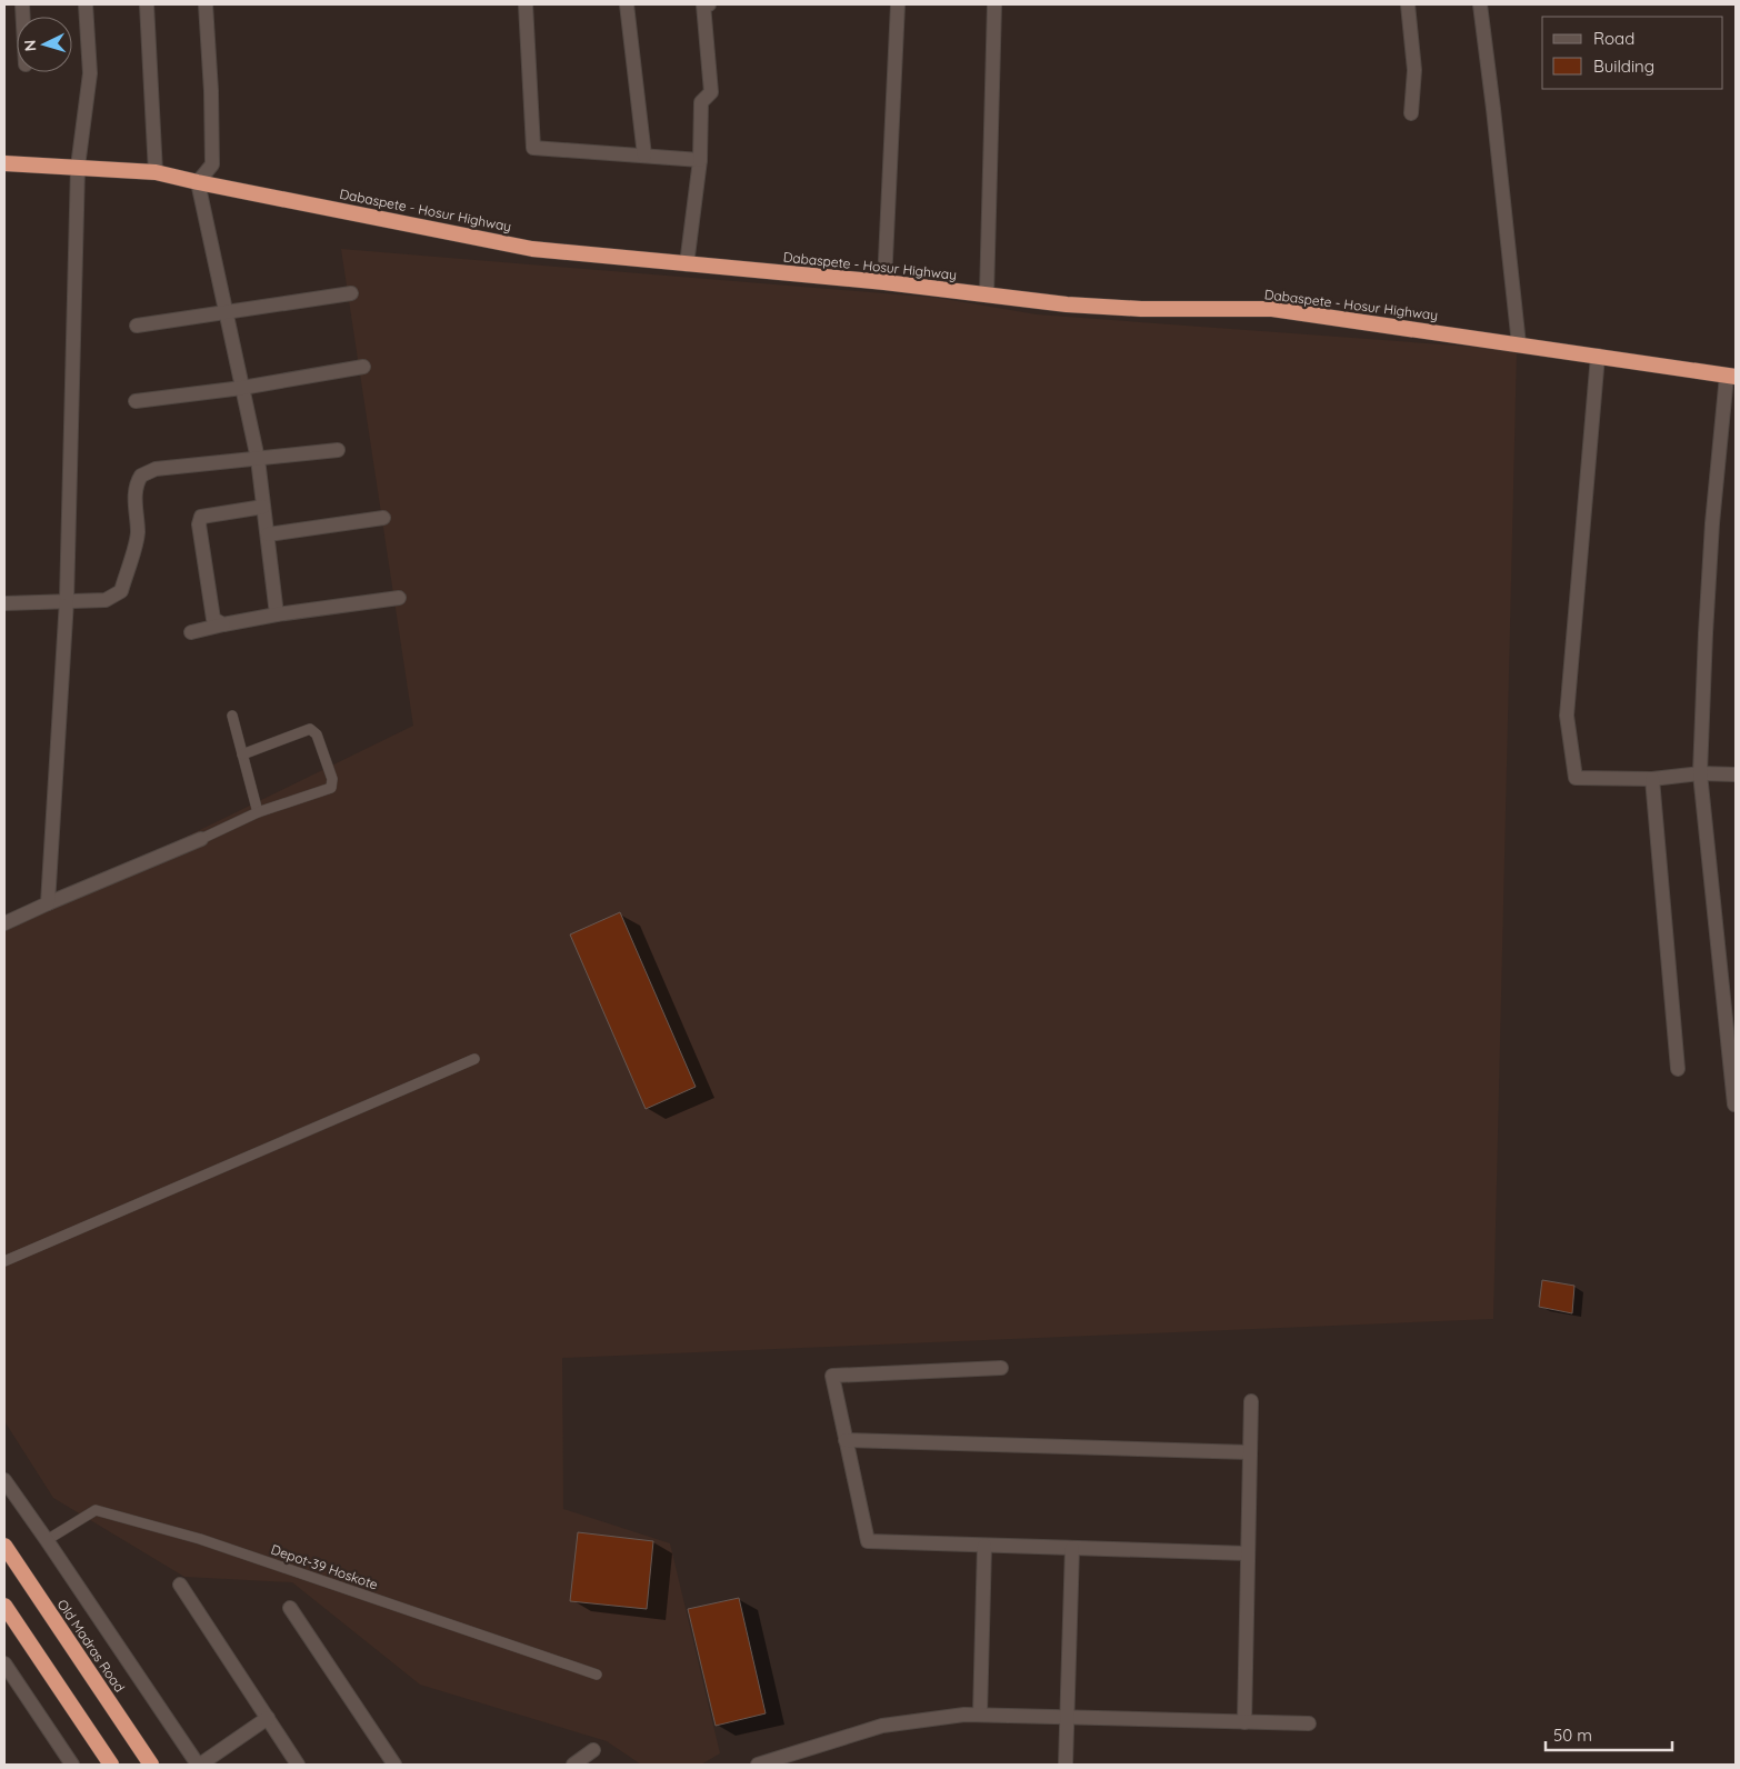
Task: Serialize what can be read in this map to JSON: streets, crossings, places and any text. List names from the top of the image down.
{
  "streets": {
    "highway": ["Dabaspete - Hosur Highway", "Old Madras Road"],
    "lane": ["Depot-39 Hoskote"]
  },
  "legend": ["Road", "Building"],
  "scale_bar": "50 m",
  "north": "left"
}
